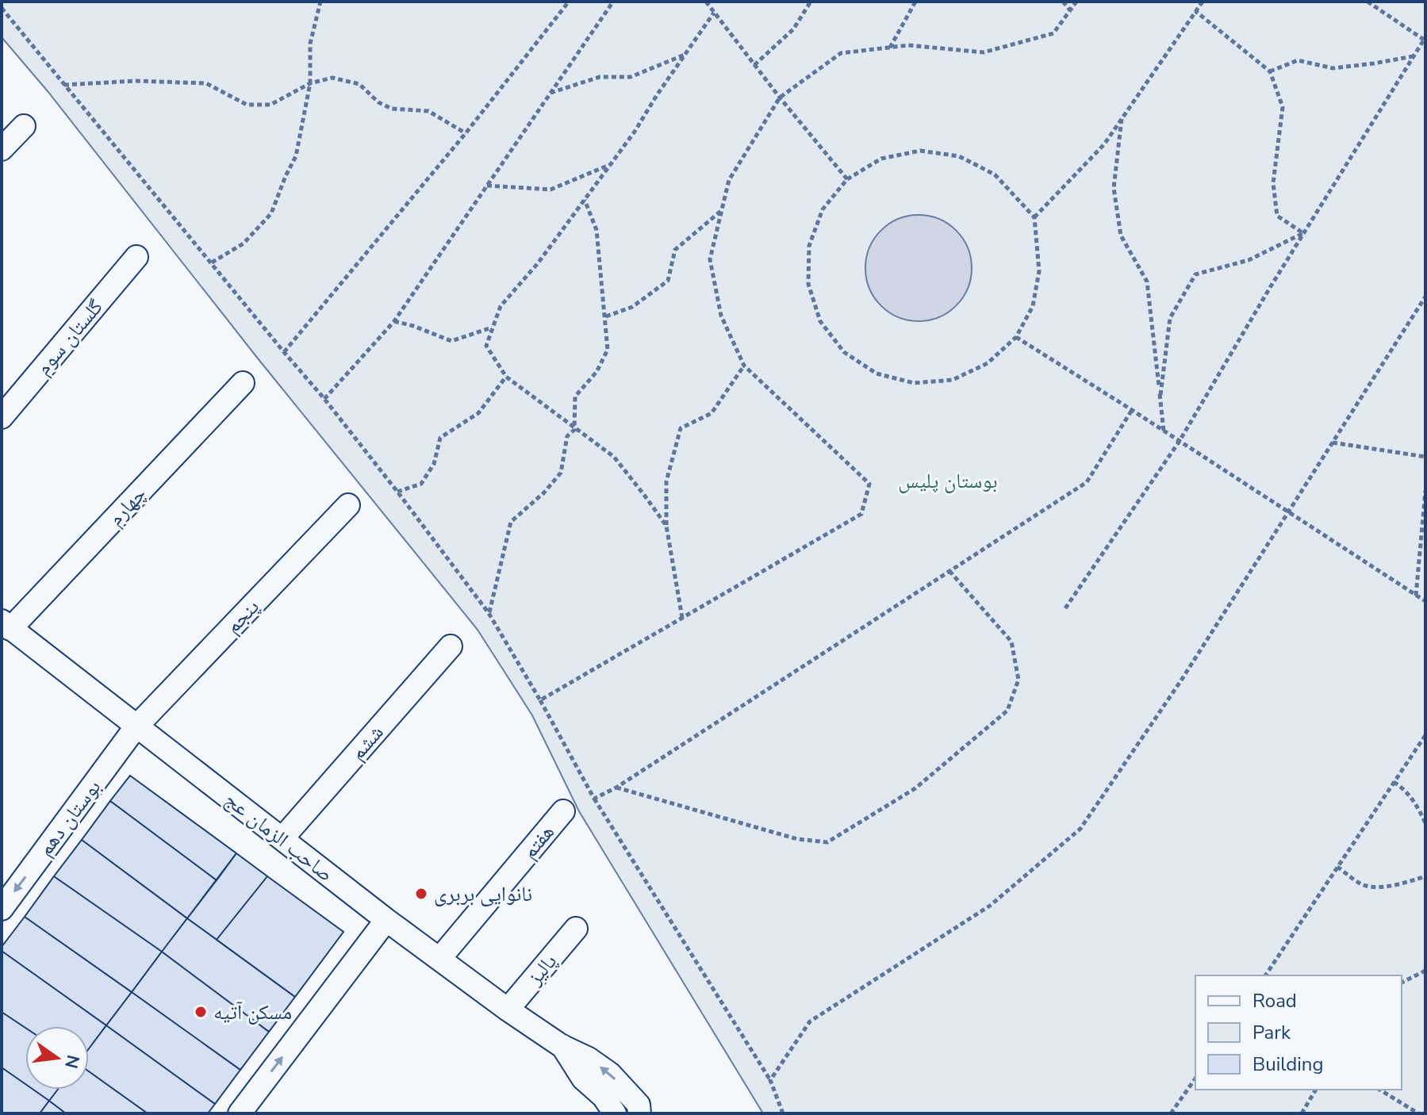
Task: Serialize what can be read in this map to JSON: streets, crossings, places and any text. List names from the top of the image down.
{
  "streets": {
    "street": [
      "گلستان سوم",
      "چهارم",
      "پنجم",
      "ششم",
      "بوستان دهم",
      "صاحب الزمان عج",
      "هفتم",
      "پالیز"
    ]
  },
  "crossings": [
    ["چهارم", "صاحب الزمان عج"],
    ["پنجم", "بوستان دهم"],
    ["پنجم", "صاحب الزمان عج"],
    ["ششم", "صاحب الزمان عج"],
    ["بوستان دهم", "صاحب الزمان عج"],
    ["صاحب الزمان عج", "هفتم"],
    ["صاحب الزمان عج", "پالیز"]
  ],
  "one_way": ["بوستان دهم"],
  "parks": ["بوستان پلیس"],
  "places": ["نانوایی بربری", "مسکن آتیه"],
  "legend": ["Road", "Park", "Building"],
  "north": "right"
}
